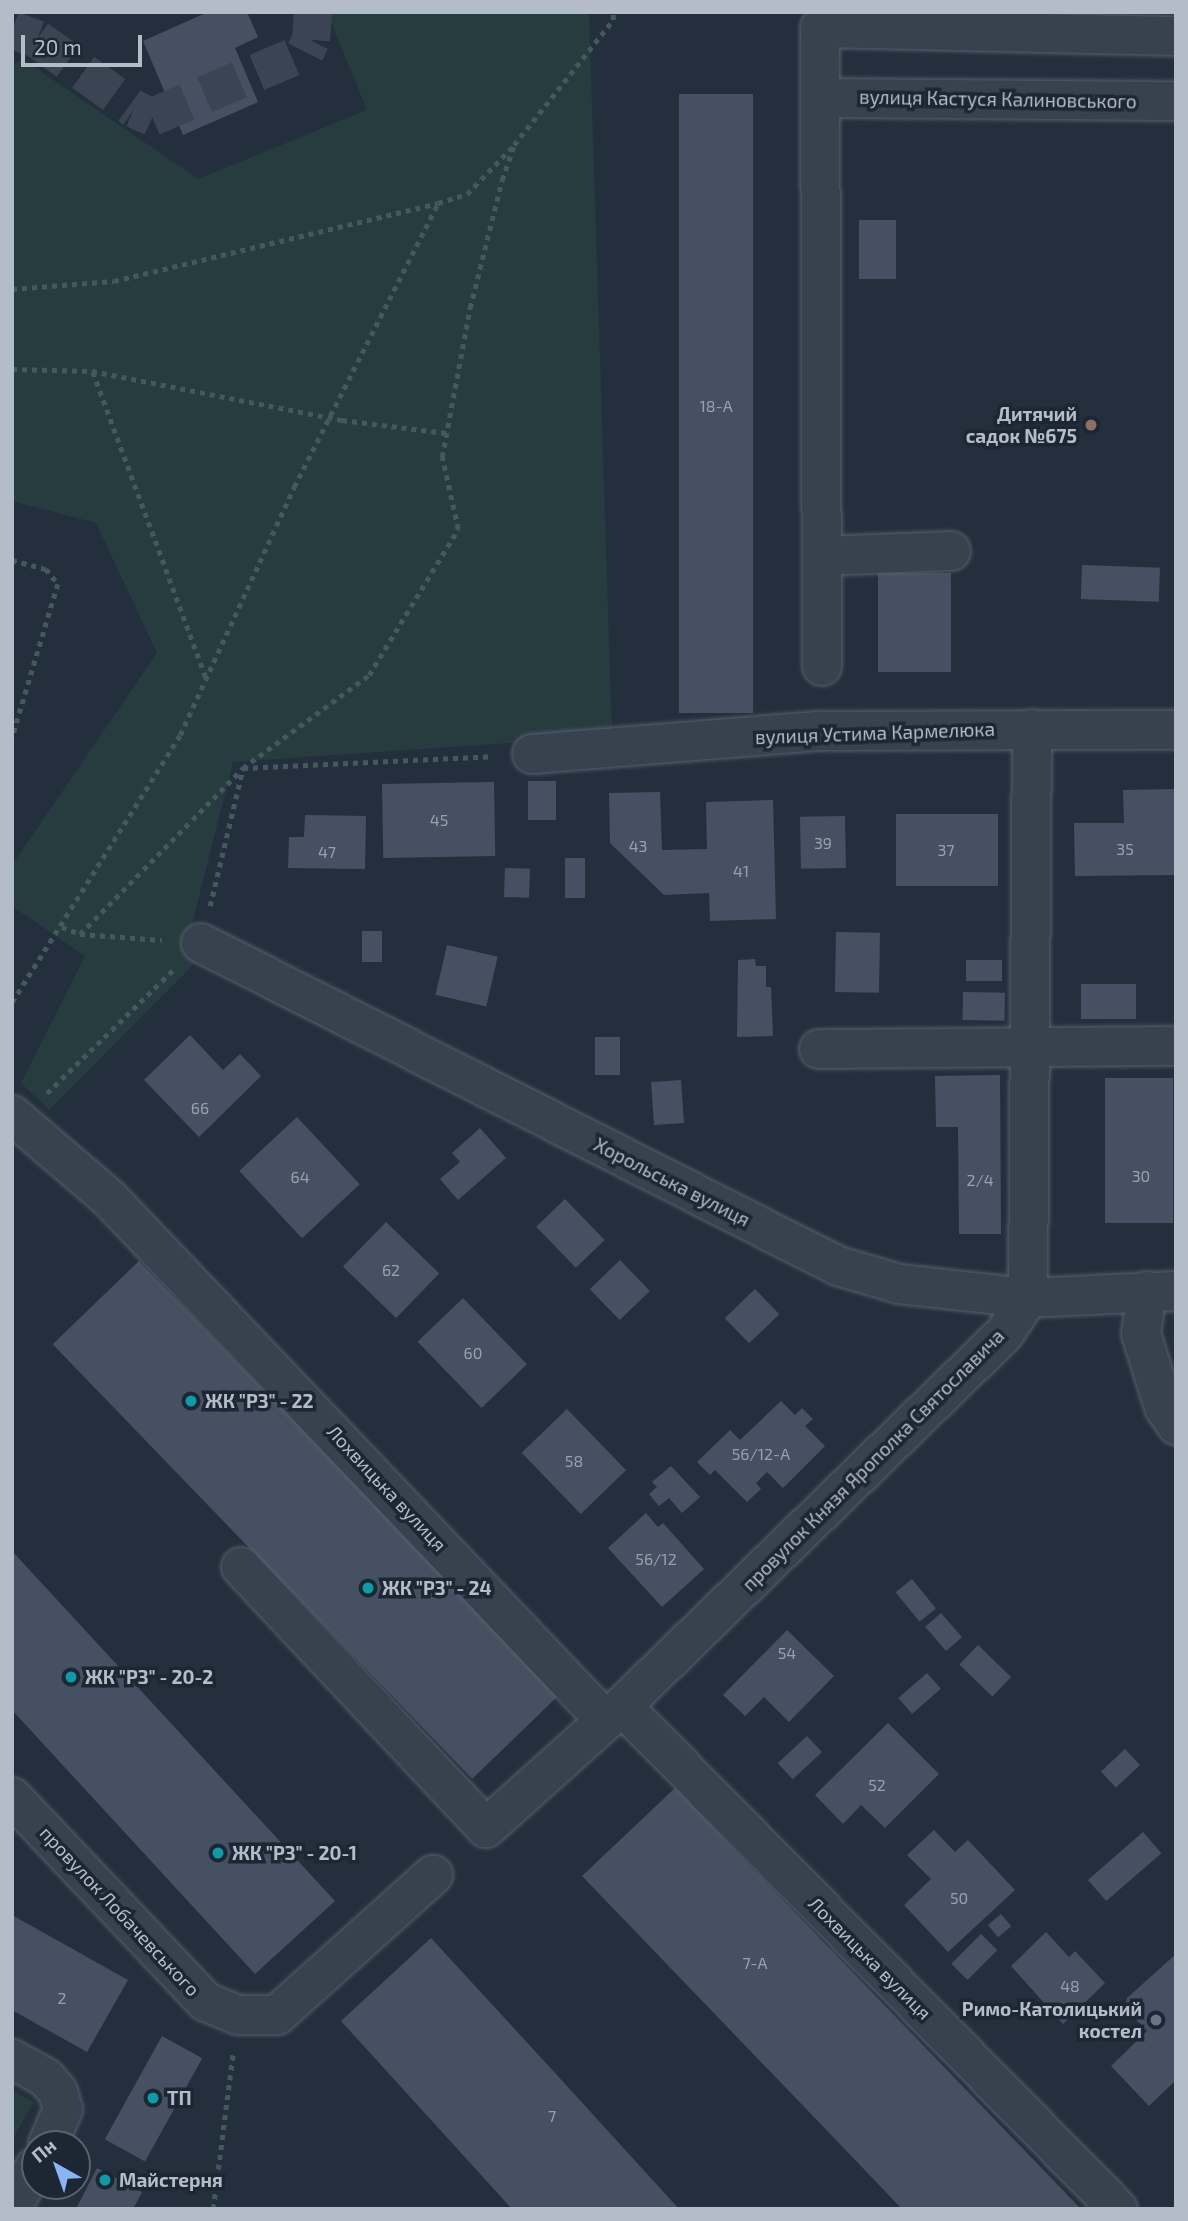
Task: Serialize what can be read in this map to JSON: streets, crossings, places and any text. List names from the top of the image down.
{
  "streets": {
    "street": [
      "вулиця Кастуся Калиновського",
      "вулиця Устима Кармелюка",
      "Хорольська вулиця",
      "провулок Князя Ярополка Святославича",
      "Лохвицька вулиця",
      "провулок Лобачевського"
    ]
  },
  "crossings": [
    ["Хорольська вулиця", "провулок Князя Ярополка Святославича"],
    ["провулок Князя Ярополка Святославича", "Лохвицька вулиця"]
  ],
  "places": [
    "Дитячий садок №675",
    "ЖК \"РЗ\" - 22",
    "ЖК \"РЗ\" - 24",
    "ЖК \"РЗ\" - 20-2",
    "ЖК \"РЗ\" - 20-1",
    "Римо-Католицький костел",
    "ТП",
    "Майстерня"
  ],
  "house_numbers": [
    "18-А",
    "45",
    "39",
    "43",
    "35",
    "37",
    "47",
    "41",
    "66",
    "30",
    "64",
    "2/4",
    "62",
    "60",
    "56/12-А",
    "58",
    "56/12",
    "54",
    "52",
    "50",
    "7-А",
    "48",
    "2",
    "7"
  ],
  "scale_bar": "20 m",
  "north": "top left"
}
